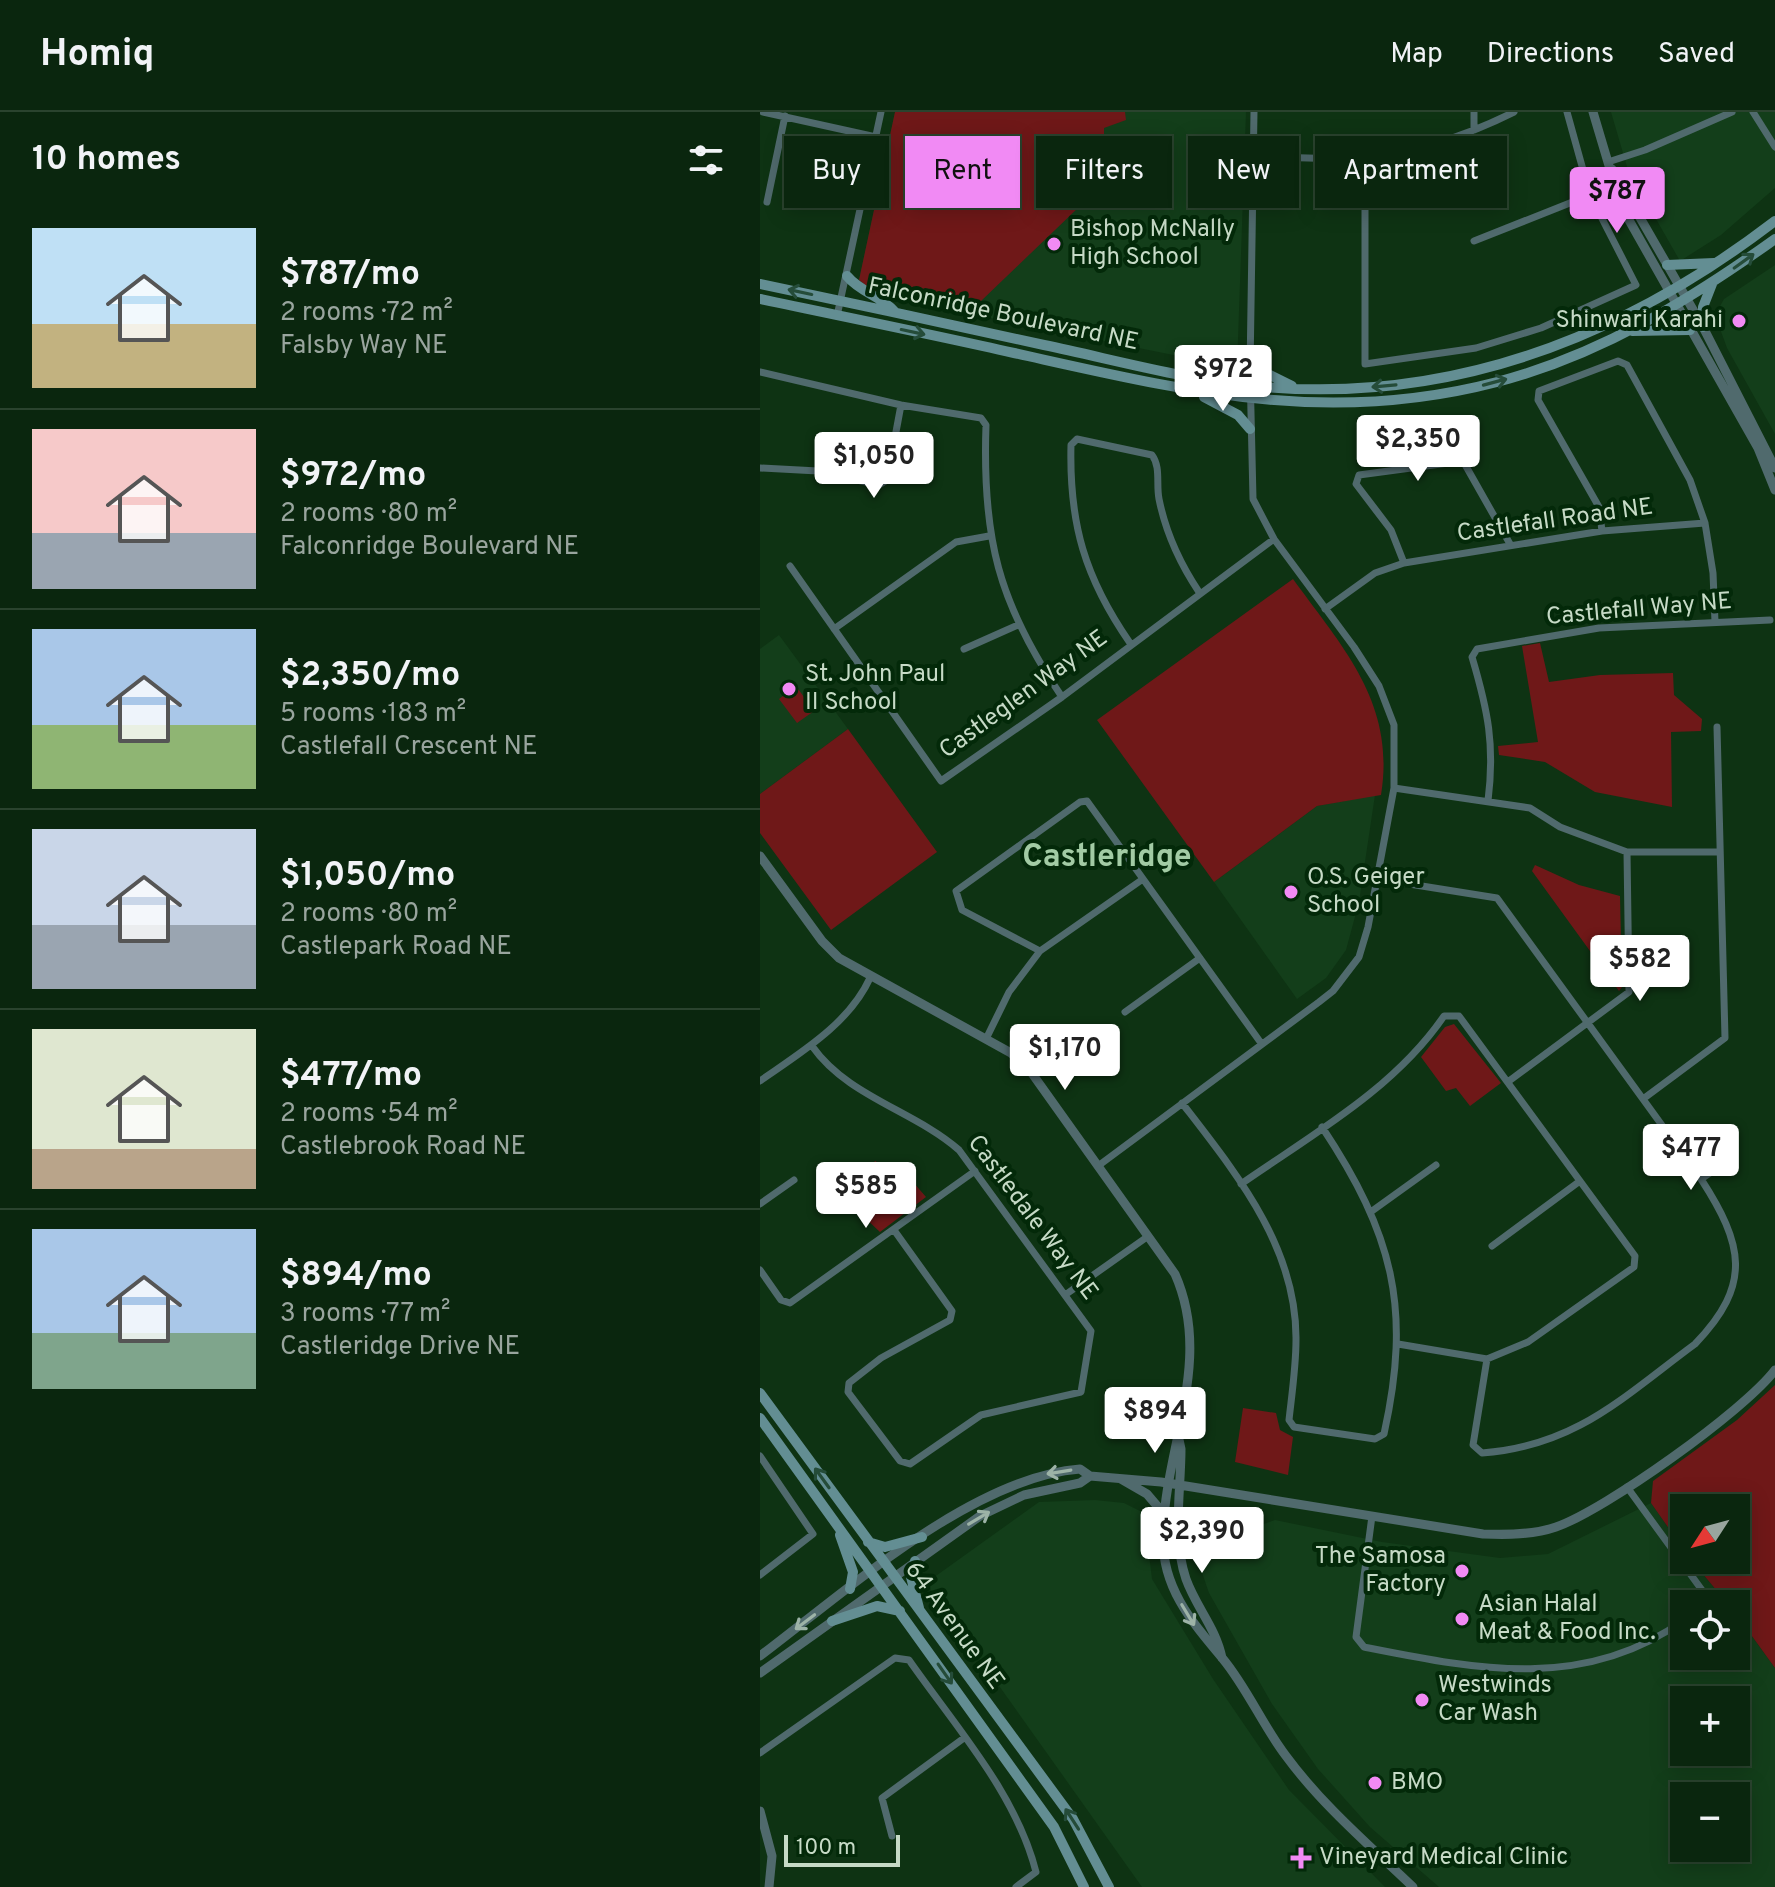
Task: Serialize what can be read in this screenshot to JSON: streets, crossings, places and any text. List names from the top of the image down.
{
  "streets": {
    "main road": ["Falconridge Boulevard NE", "64 Avenue NE"],
    "street": [
      "Castlefall Road NE",
      "Castlefall Way NE",
      "Castleglen Way NE",
      "Castledale Way NE"
    ]
  },
  "districts": ["Castleridge"],
  "places": {
    "other": [
      "Bishop McNally High School",
      "Shinwari Karahi",
      "St. John Paul II School",
      "O.S. Geiger School",
      "The Samosa Factory",
      "Asian Halal Meat & Food Inc.",
      "Westwinds Car Wash",
      "BMO"
    ],
    "health": ["Vineyard Medical Clinic"]
  },
  "scale_bar": "100 m",
  "north": "bottom left",
  "page": {
    "header": "Homiq",
    "nav": ["Map", "Directions", "Saved"],
    "heading": "10 homes",
    "chip": [
      "Buy",
      "Rent",
      "Filters",
      "New",
      "Apartment"
    ],
    "price": [
      "$787",
      "$972",
      "$2,350",
      "$1,050",
      "$582",
      "$1,170",
      "$477",
      "$585",
      "$894",
      "$2,390"
    ],
    "list": [
      {
        "name": "$787/mo",
        "note": "2 rooms · 72 m² · Falsby Way NE"
      },
      {
        "name": "$972/mo",
        "note": "2 rooms · 80 m² · Falconridge Boulevard NE"
      },
      {
        "name": "$2,350/mo",
        "note": "5 rooms · 183 m² · Castlefall Crescent NE"
      },
      {
        "name": "$1,050/mo",
        "note": "2 rooms · 80 m² · Castlepark Road NE"
      },
      {
        "name": "$477/mo",
        "note": "2 rooms · 54 m² · Castlebrook Road NE"
      },
      {
        "name": "$894/mo",
        "note": "3 rooms · 77 m² · Castleridge Drive NE"
      }
    ],
    "map_buttons": ["+", "−"],
    "scale": "100 m"
  }
}
